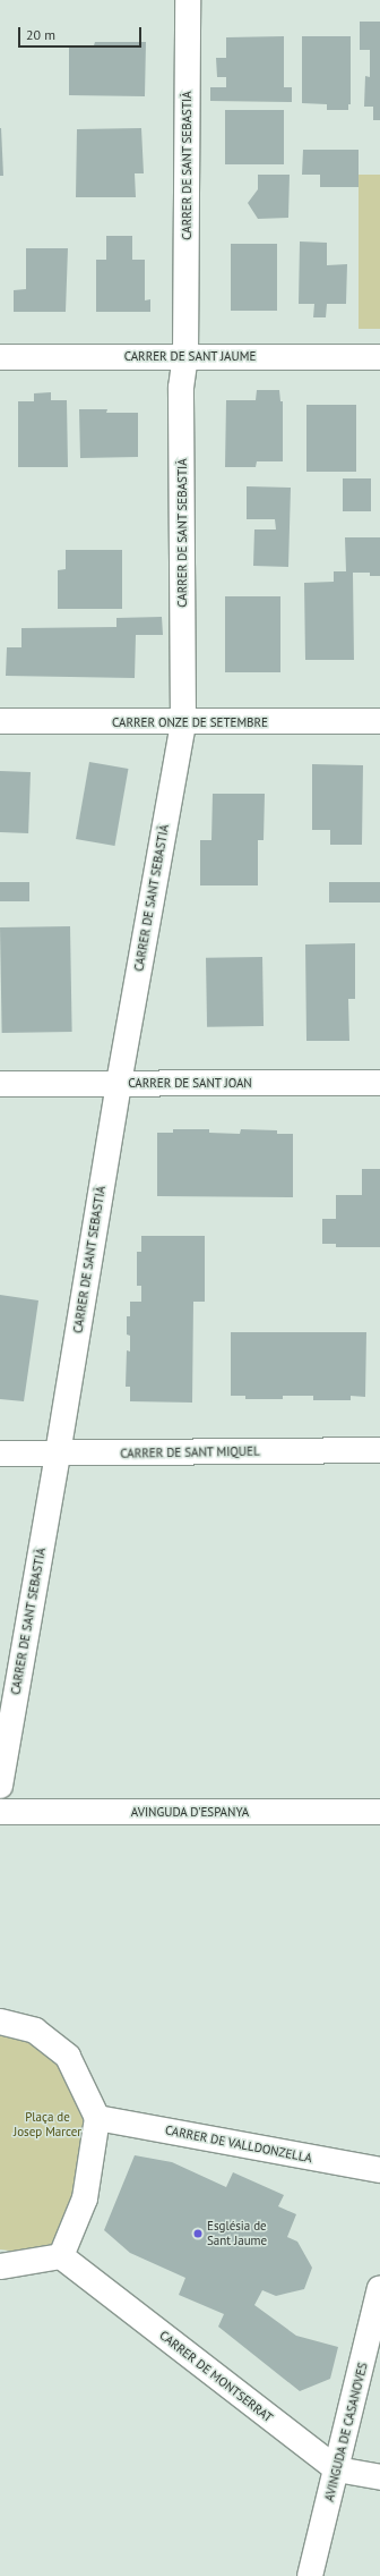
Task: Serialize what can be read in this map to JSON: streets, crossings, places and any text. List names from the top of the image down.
{
  "streets": {
    "street": [
      "CARRER DE SANT SEBASTIÀ",
      "CARRER DE SANT JAUME",
      "CARRER ONZE DE SETEMBRE",
      "CARRER DE SANT JOAN",
      "CARRER DE SANT MIQUEL",
      "AVINGUDA D'ESPANYA",
      "CARRER DE VALLDONZELLA",
      "CARRER DE MONTSERRAT",
      "AVINGUDA DE CASANOVES"
    ]
  },
  "crossings": [
    ["CARRER DE SANT SEBASTIÀ", "CARRER DE SANT JAUME"],
    ["CARRER DE SANT SEBASTIÀ", "CARRER ONZE DE SETEMBRE"],
    ["CARRER DE SANT SEBASTIÀ", "CARRER DE SANT JOAN"],
    ["CARRER DE SANT SEBASTIÀ", "CARRER DE SANT MIQUEL"],
    ["CARRER DE MONTSERRAT", "AVINGUDA DE CASANOVES"]
  ],
  "parks": ["Plaça de Josep Marcer"],
  "places": ["Església de Sant Jaume"],
  "scale_bar": "20 m"
}
